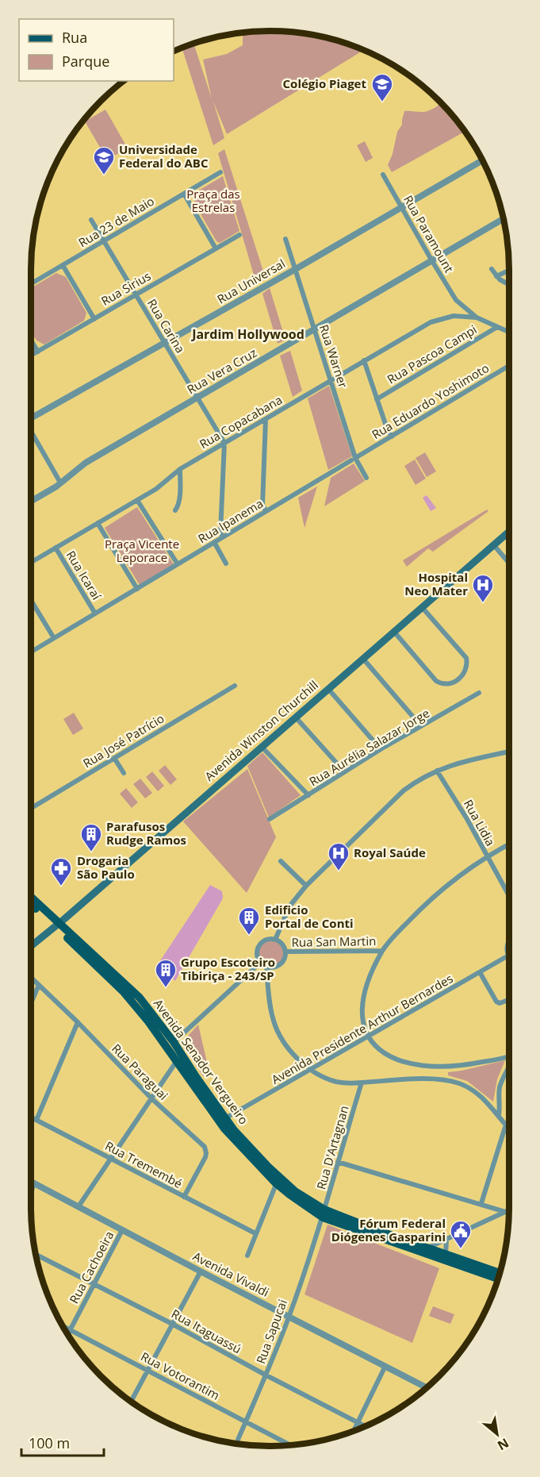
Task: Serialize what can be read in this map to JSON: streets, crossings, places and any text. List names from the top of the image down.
{
  "streets": {
    "main road": ["Avenida Winston Churchill", "Avenida Senador Vergueiro"],
    "street": [
      "Rua 23 de Maio",
      "Rua Paramount",
      "Rua Universal",
      "Rua Sirius",
      "Rua Carina",
      "Rua Pascoa Campi",
      "Rua Warner",
      "Rua Vera Cruz",
      "Rua Eduardo Yoshimoto",
      "Rua Copacabana",
      "Rua Ipanema",
      "Rua Icaraí",
      "Rua José Patrício",
      "Rua Aurélia Salazar Jorge",
      "Rua Lidia",
      "Rua San Martin",
      "Avenida Presidente Arthur Bernardes",
      "Rua Paraguai",
      "Rua D'Artagnan",
      "Rua Tremembé",
      "Rua Cachoeira",
      "Avenida Vivaldi",
      "Rua Itaguassú",
      "Rua Sapucai",
      "Rua Votorantim"
    ]
  },
  "crossings": [
    ["Rua 23 de Maio", "Rua Carina"],
    ["Rua Paramount", "Rua Universal"],
    ["Rua Paramount", "Rua Pascoa Campi"],
    ["Rua Paramount", "Rua Vera Cruz"],
    ["Rua Paramount", "Rua Copacabana"],
    ["Rua Universal", "Rua Carina"],
    ["Rua Universal", "Rua Warner"],
    ["Rua Sirius", "Rua Carina"],
    ["Rua Carina", "Rua Vera Cruz"],
    ["Rua Carina", "Rua Copacabana"],
    ["Rua Warner", "Rua Vera Cruz"],
    ["Rua Warner", "Rua Eduardo Yoshimoto"],
    ["Rua Warner", "Rua Copacabana"],
    ["Rua Warner", "Rua Ipanema"],
    ["Rua Eduardo Yoshimoto", "Rua Ipanema"],
    ["Rua Copacabana", "Rua Icaraí"],
    ["Rua Ipanema", "Rua Icaraí"],
    ["Avenida Winston Churchill", "Avenida Senador Vergueiro"],
    ["Avenida Presidente Arthur Bernardes", "Avenida Senador Vergueiro"],
    ["Avenida Senador Vergueiro", "Rua D'Artagnan"],
    ["Avenida Senador Vergueiro", "Rua Sapucai"],
    ["Rua Paraguai", "Rua Tremembé"],
    ["Rua D'Artagnan", "Rua Sapucai"],
    ["Rua Cachoeira", "Avenida Vivaldi"],
    ["Rua Cachoeira", "Rua Itaguassú"],
    ["Rua Cachoeira", "Rua Votorantim"],
    ["Avenida Vivaldi", "Rua Sapucai"],
    ["Rua Itaguassú", "Rua Sapucai"],
    ["Rua Sapucai", "Rua Votorantim"]
  ],
  "districts": ["Jardim Hollywood"],
  "parks": ["Praça das Estrelas", "Praça Vicente Leporace"],
  "places": {
    "school or university": ["Colégio Piaget", "Universidade Federal do ABC"],
    "hospital": ["Hospital Neo Mater", "Royal Saúde"],
    "building": ["Parafusos Rudge Ramos", "Edificio Portal de Conti", "Grupo Escoteiro Tibiriça - 243/SP"],
    "pharmacy": ["Drogaria São Paulo"],
    "public building": ["Fórum Federal Diógenes Gasparini"]
  },
  "legend": ["Rua", "Parque"],
  "scale_bar": "100 m",
  "north": "bottom right"
}
